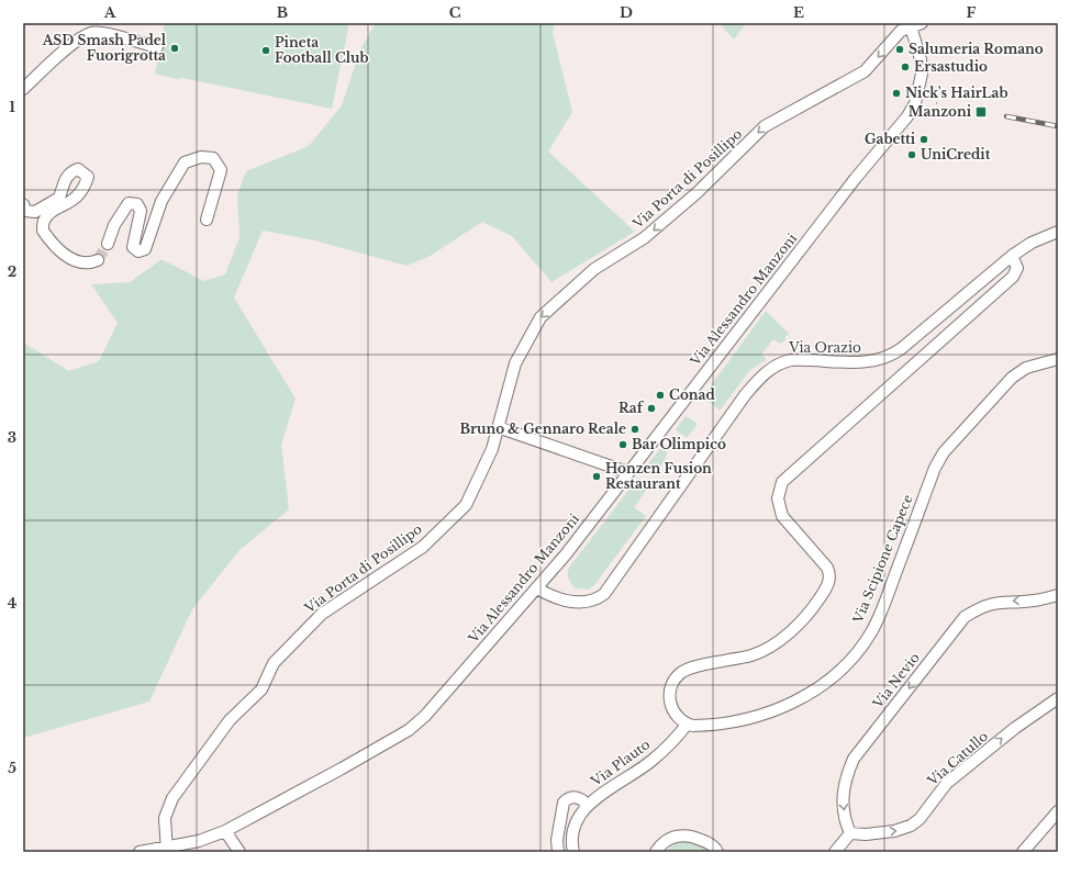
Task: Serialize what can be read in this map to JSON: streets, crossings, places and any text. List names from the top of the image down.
{
  "streets": {
    "street": [
      "Via Porta di Posillipo",
      "Via Alessandro Manzoni",
      "Via Orazio",
      "Via Scipione Capece",
      "Via Nevio",
      "Via Catullo",
      "Via Plauto"
    ]
  },
  "crossings": [
    ["Via Porta di Posillipo", "Via Alessandro Manzoni"],
    ["Via Alessandro Manzoni", "Via Orazio"],
    ["Via Scipione Capece", "Via Plauto"],
    ["Via Nevio", "Via Catullo"]
  ],
  "one_way": ["Via Porta di Posillipo", "Via Nevio", "Via Catullo"],
  "places": {
    "other": [
      "ASD Smash Padel Fuorigrotta",
      "Salumeria Romano",
      "Pineta Football Club",
      "Ersastudio",
      "Nick's HairLab",
      "Gabetti",
      "UniCredit",
      "Conad",
      "Raf",
      "Bruno & Gennaro Reale",
      "Bar Olimpico",
      "Honzen Fusion Restaurant"
    ],
    "transit": ["Manzoni"]
  },
  "grid": {
    "columns": [
      "A",
      "B",
      "C",
      "D",
      "E",
      "F"
    ],
    "rows": [
      "1",
      "2",
      "3",
      "4",
      "5"
    ]
  }
}
